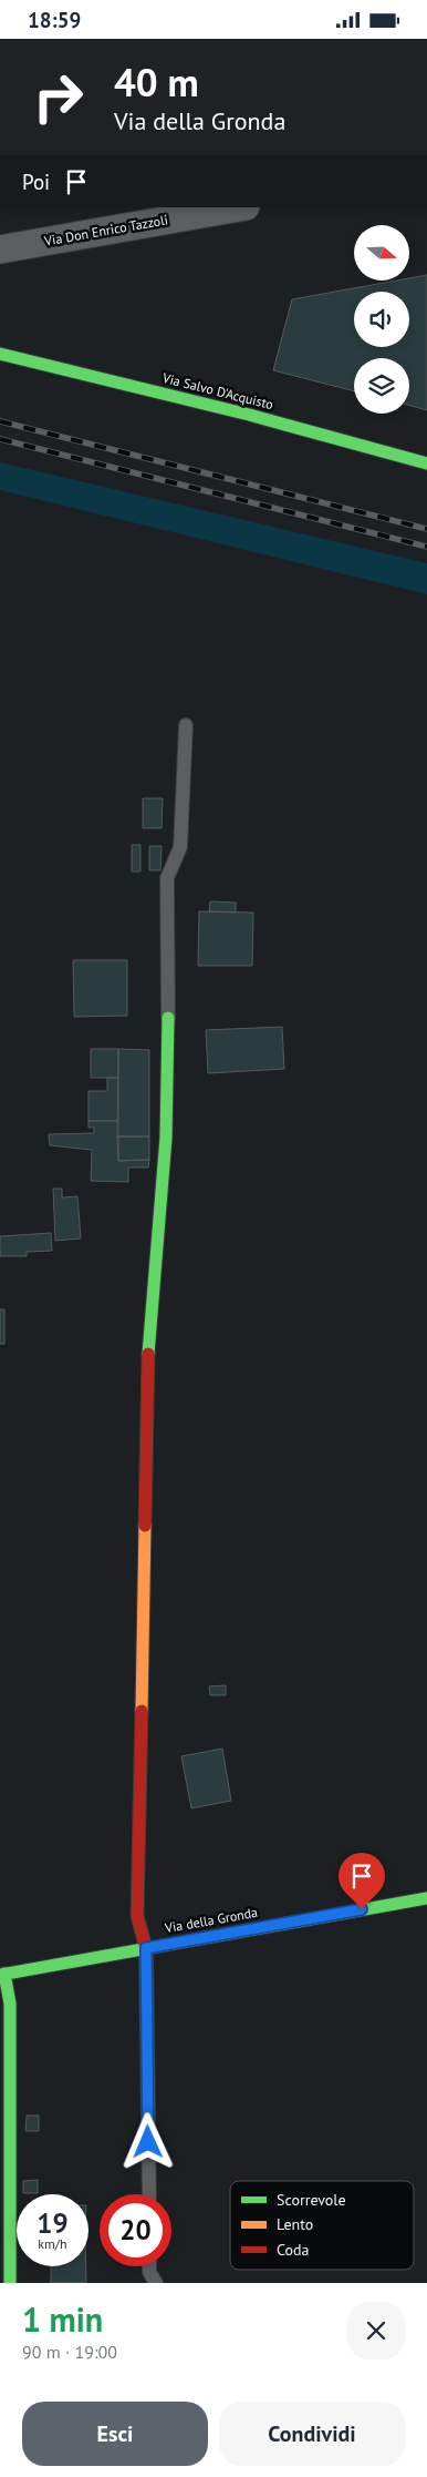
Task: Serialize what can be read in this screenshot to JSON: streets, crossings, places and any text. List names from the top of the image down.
{
  "streets": {
    "street": ["Via Don Enrico Tazzoli", "Via Salvo D'Acquisto", "Via della Gronda"]
  },
  "legend": ["Scorrevole", "Lento", "Coda"],
  "north": "right",
  "page": {
    "status": "18:59",
    "turn": ["40 m", "Via della Gronda"],
    "then": "Poi",
    "speed": "19 km/h",
    "limit": "20",
    "heading": ["1 min", "90 m · 19:00"],
    "buttons": ["Esci", "Condividi"]
  }
}
